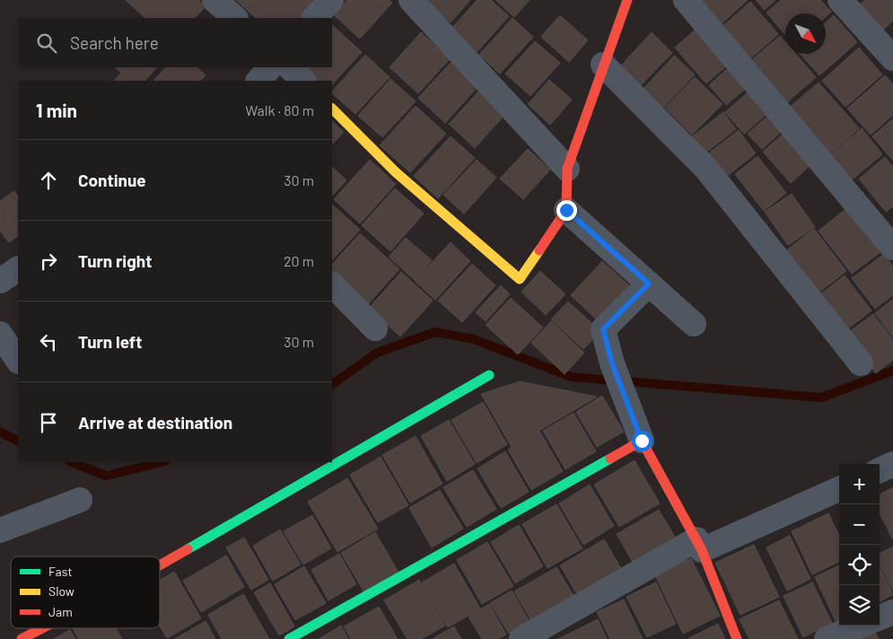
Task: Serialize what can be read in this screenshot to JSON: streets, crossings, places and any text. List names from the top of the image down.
{
  "legend": ["Fast", "Slow", "Jam"],
  "north": "bottom right",
  "page": {
    "search": "Search here",
    "heading": ["1 min", "Walk · 80 m"],
    "list": [
      ["Continue", "30 m"],
      ["Turn right", "20 m"],
      ["Turn left", "30 m"],
      "Arrive at destination"
    ],
    "map_buttons": ["+", "−"]
  }
}
